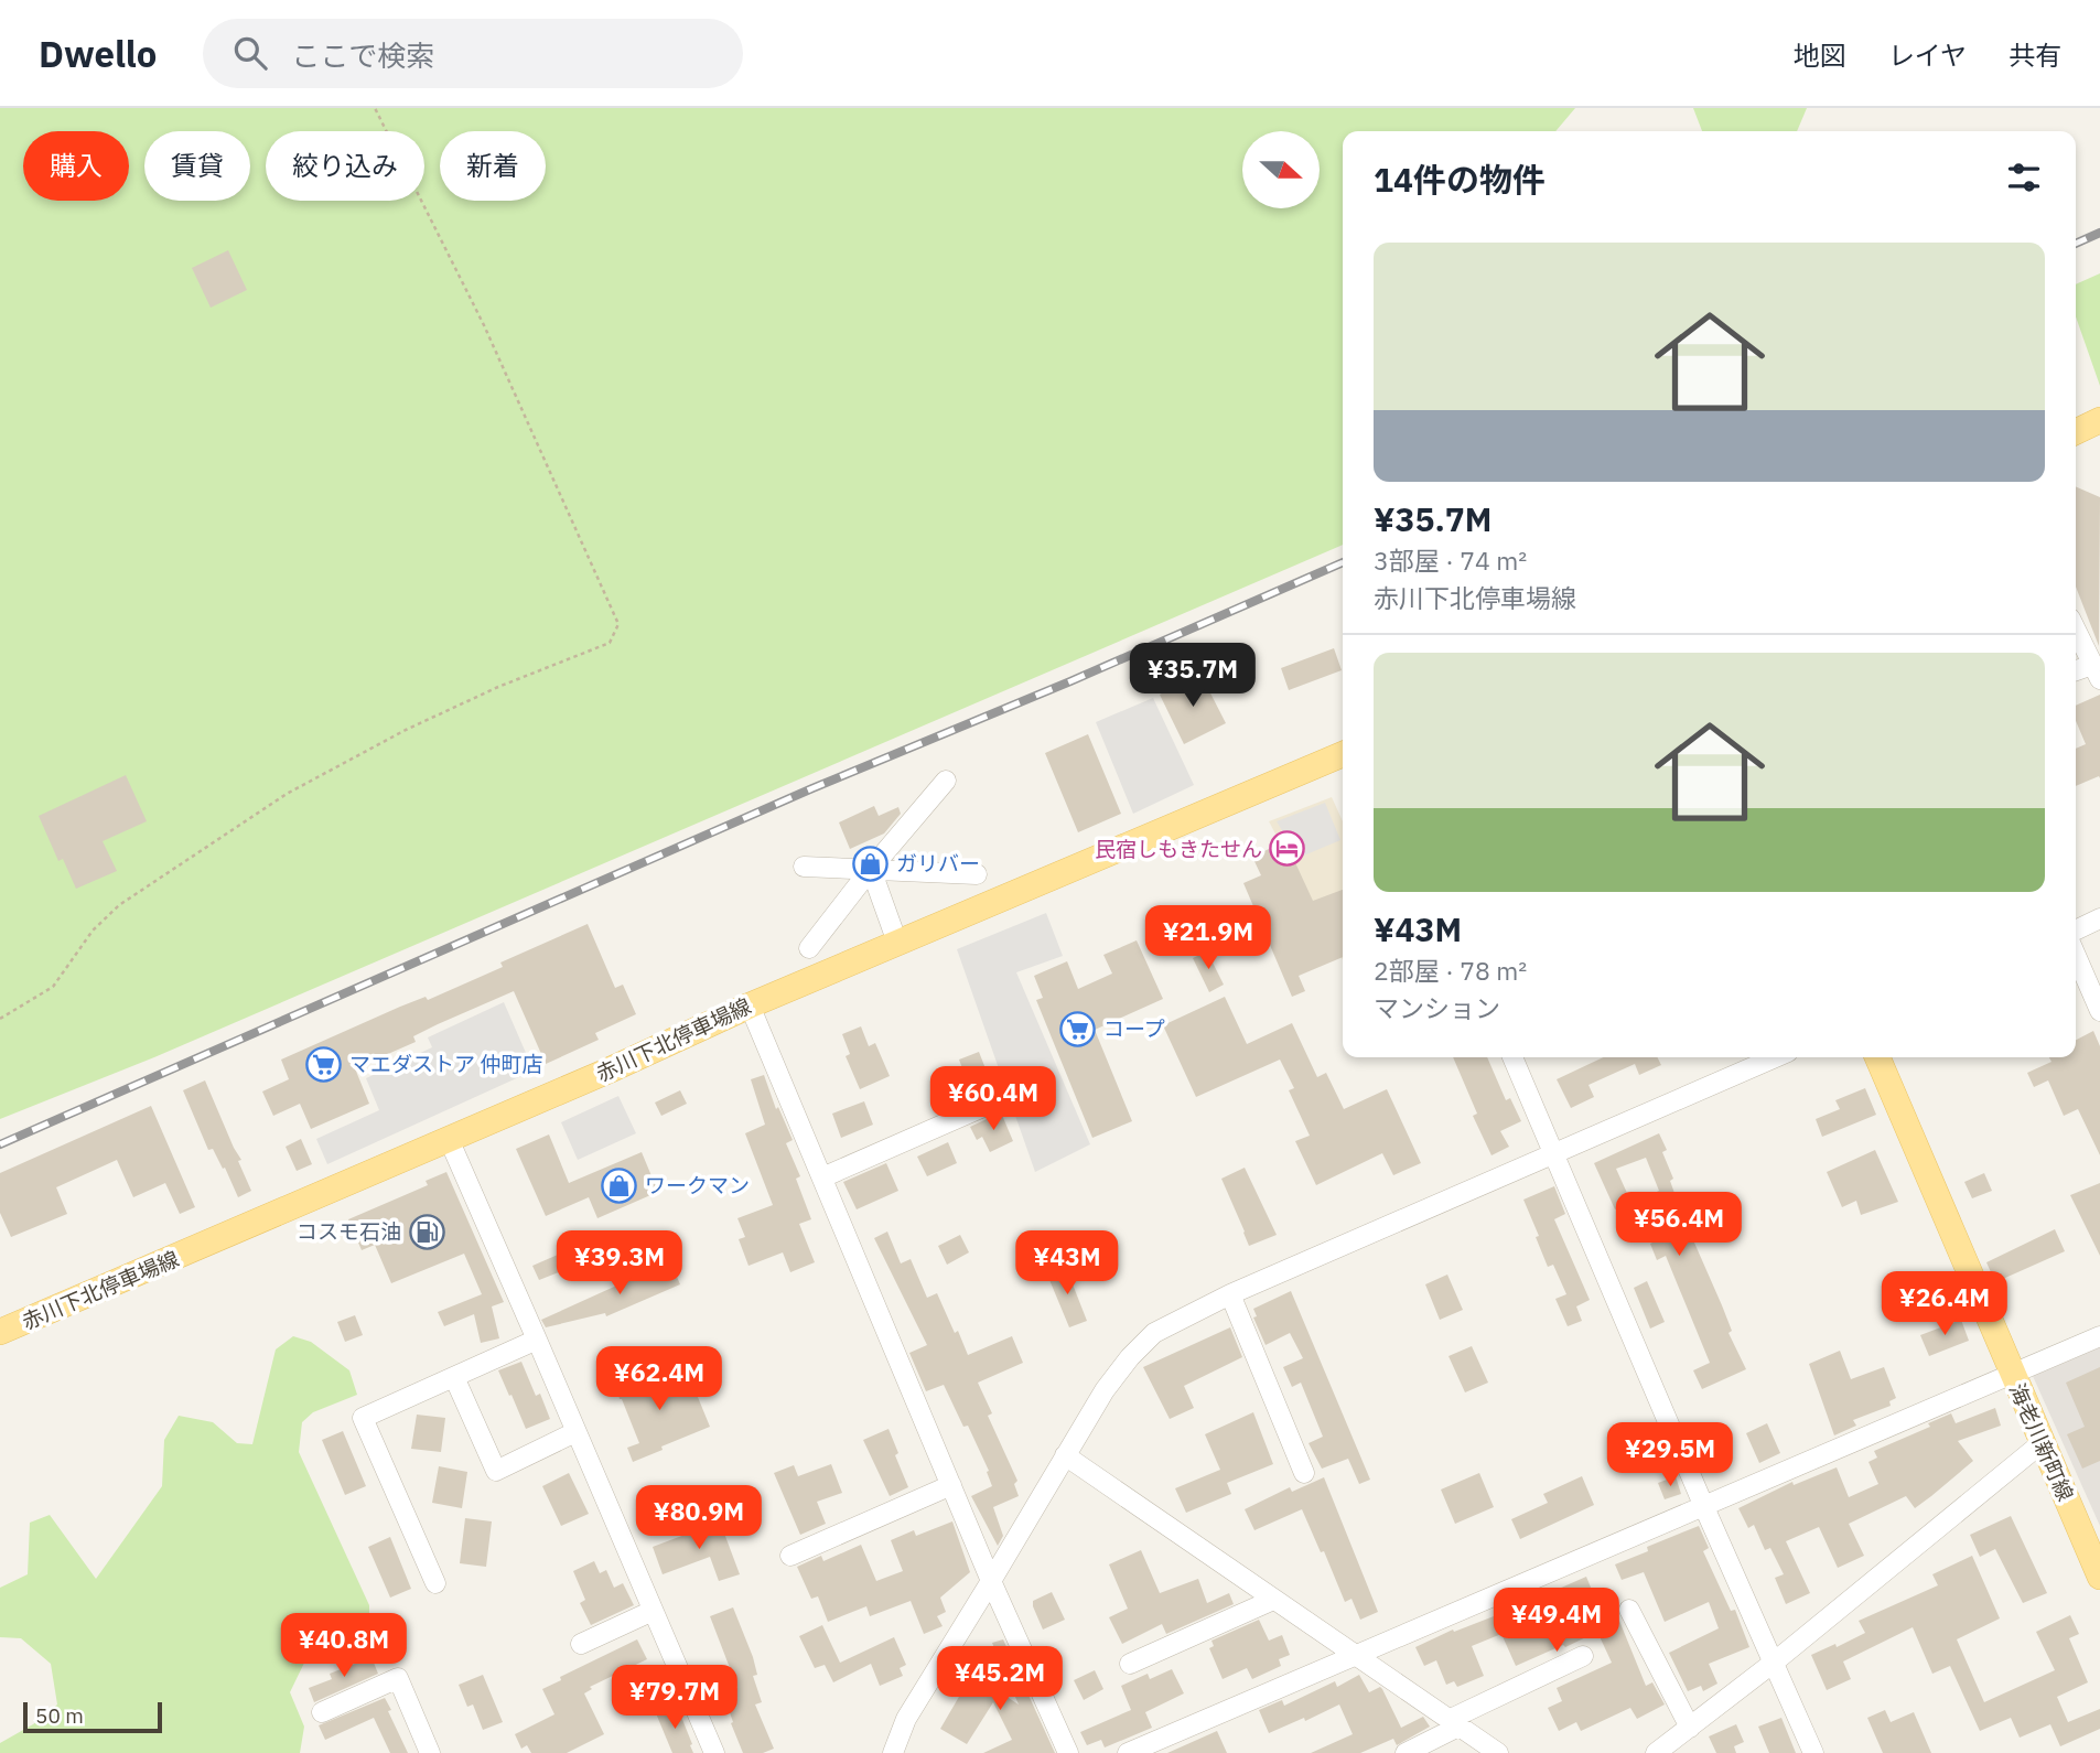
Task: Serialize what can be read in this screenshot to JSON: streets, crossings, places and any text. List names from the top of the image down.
{
  "streets": {
    "main road": ["赤川下北停車場線", "海老川新町線"]
  },
  "places": {
    "hotel": ["民宿しもきたせん"],
    "shop": ["ガリバー", "ワークマン"],
    "supermarket": ["コープ", "マエダストア 仲町店"],
    "fuel station": ["コスモ石油"]
  },
  "scale_bar": "50 m",
  "north": "right",
  "page": {
    "header": "Dwello",
    "search": "ここで検索",
    "nav": ["地図", "レイヤ", "共有"],
    "chip": [
      "購入",
      "賃貸",
      "絞り込み",
      "新着"
    ],
    "heading": "14件の物件",
    "list": [
      {
        "name": "¥35.7M",
        "note": "3部屋 · 74 m² · 赤川下北停車場線"
      },
      {
        "name": "¥43M",
        "note": "2部屋 · 78 m² · マンション"
      }
    ],
    "price": [
      "¥35.7M",
      "¥21.9M",
      "¥60.4M",
      "¥56.4M",
      "¥39.3M",
      "¥43M",
      "¥26.4M",
      "¥62.4M",
      "¥29.5M",
      "¥80.9M",
      "¥49.4M",
      "¥40.8M",
      "¥45.2M",
      "¥79.7M"
    ],
    "scale": "50 m"
  }
}
